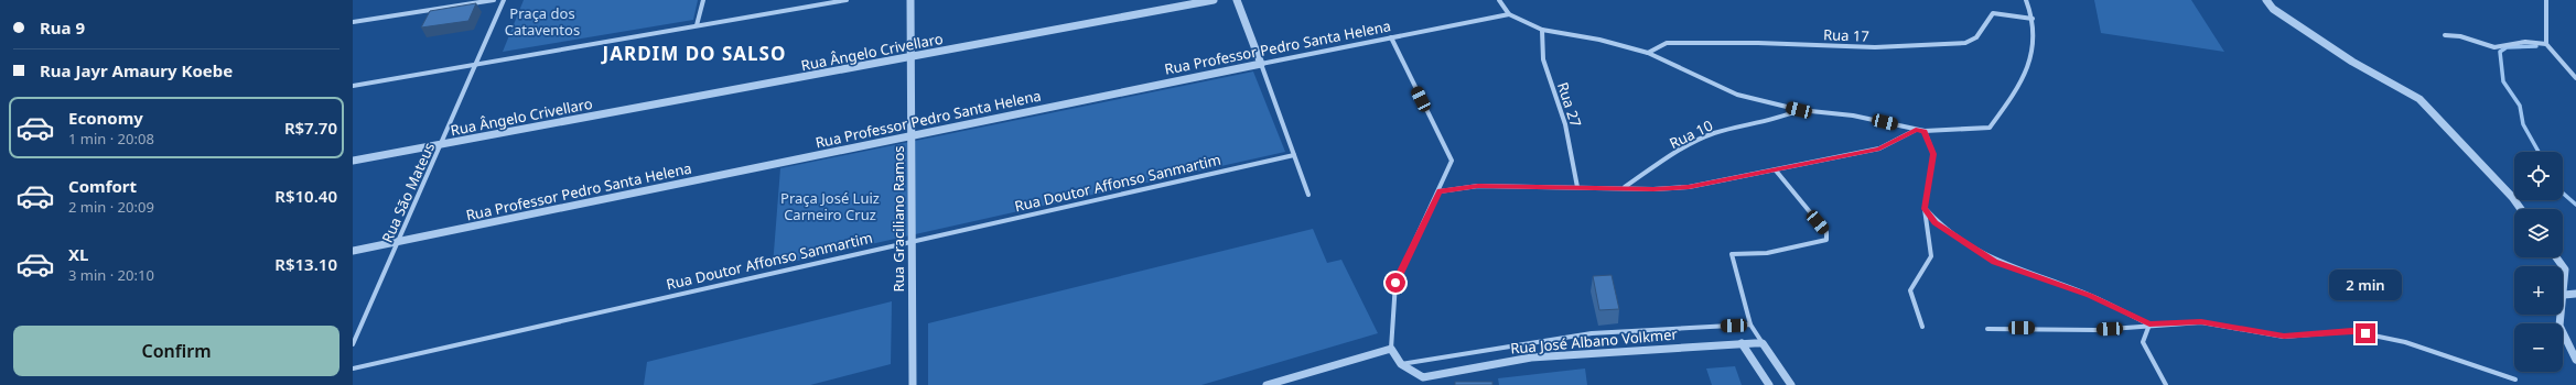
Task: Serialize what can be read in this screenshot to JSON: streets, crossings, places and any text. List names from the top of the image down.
{
  "streets": {
    "street": [
      "Rua 17",
      "Rua Professor Pedro Santa Helena",
      "Rua Ângelo Crivellaro",
      "Rua 27",
      "Rua 10",
      "Rua Doutor Affonso Sanmartim",
      "Rua São Mateus",
      "Rua Graciliano Ramos",
      "Rua José Albano Volkmer"
    ]
  },
  "crossings": [
    ["Rua Professor Pedro Santa Helena", "Rua São Mateus"],
    ["Rua Professor Pedro Santa Helena", "Rua Graciliano Ramos"],
    ["Rua Ângelo Crivellaro", "Rua São Mateus"],
    ["Rua Ângelo Crivellaro", "Rua Graciliano Ramos"],
    ["Rua Doutor Affonso Sanmartim", "Rua Graciliano Ramos"]
  ],
  "districts": ["JARDIM DO SALSO"],
  "parks": ["Praça dos Cataventos", "Praça José Luiz Carneiro Cruz"],
  "page": {
    "banner": ["Rua 9", "Rua Jayr Amaury Koebe"],
    "list": [
      {
        "name": "Economy",
        "note": "1 min · 20:08",
        "value": "R$7.70"
      },
      {
        "name": "Comfort",
        "note": "2 min · 20:09",
        "value": "R$10.40"
      },
      {
        "name": "XL",
        "note": "3 min · 20:10",
        "value": "R$13.10"
      }
    ],
    "map_buttons": ["+", "−"],
    "bubble": "2 min",
    "buttons": "Confirm"
  }
}
